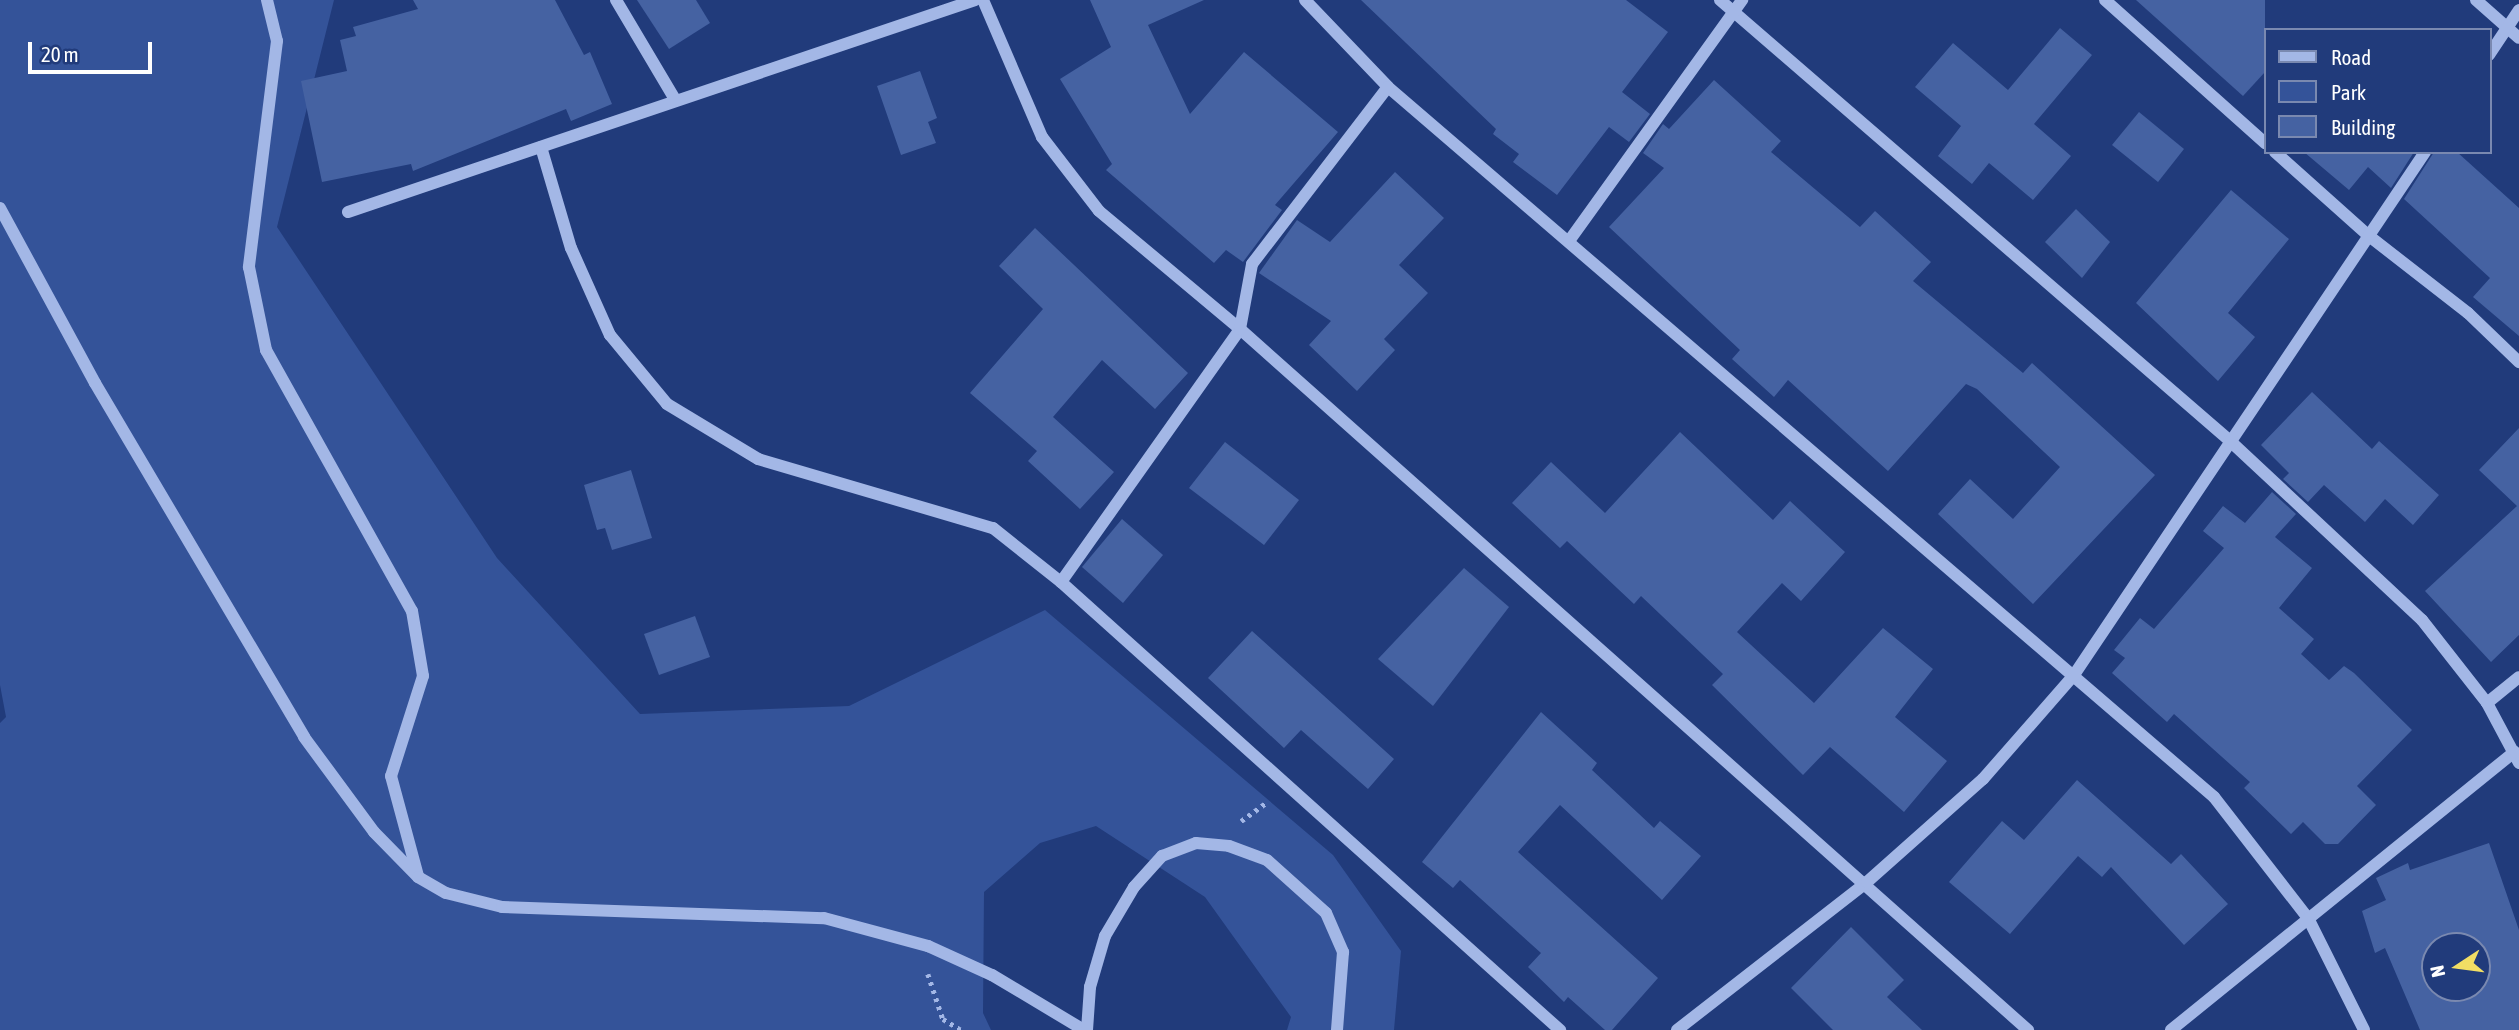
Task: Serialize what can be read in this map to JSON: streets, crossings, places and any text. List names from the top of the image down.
{
  "legend": ["Road", "Park", "Building"],
  "scale_bar": "20 m",
  "north": "left"
}
